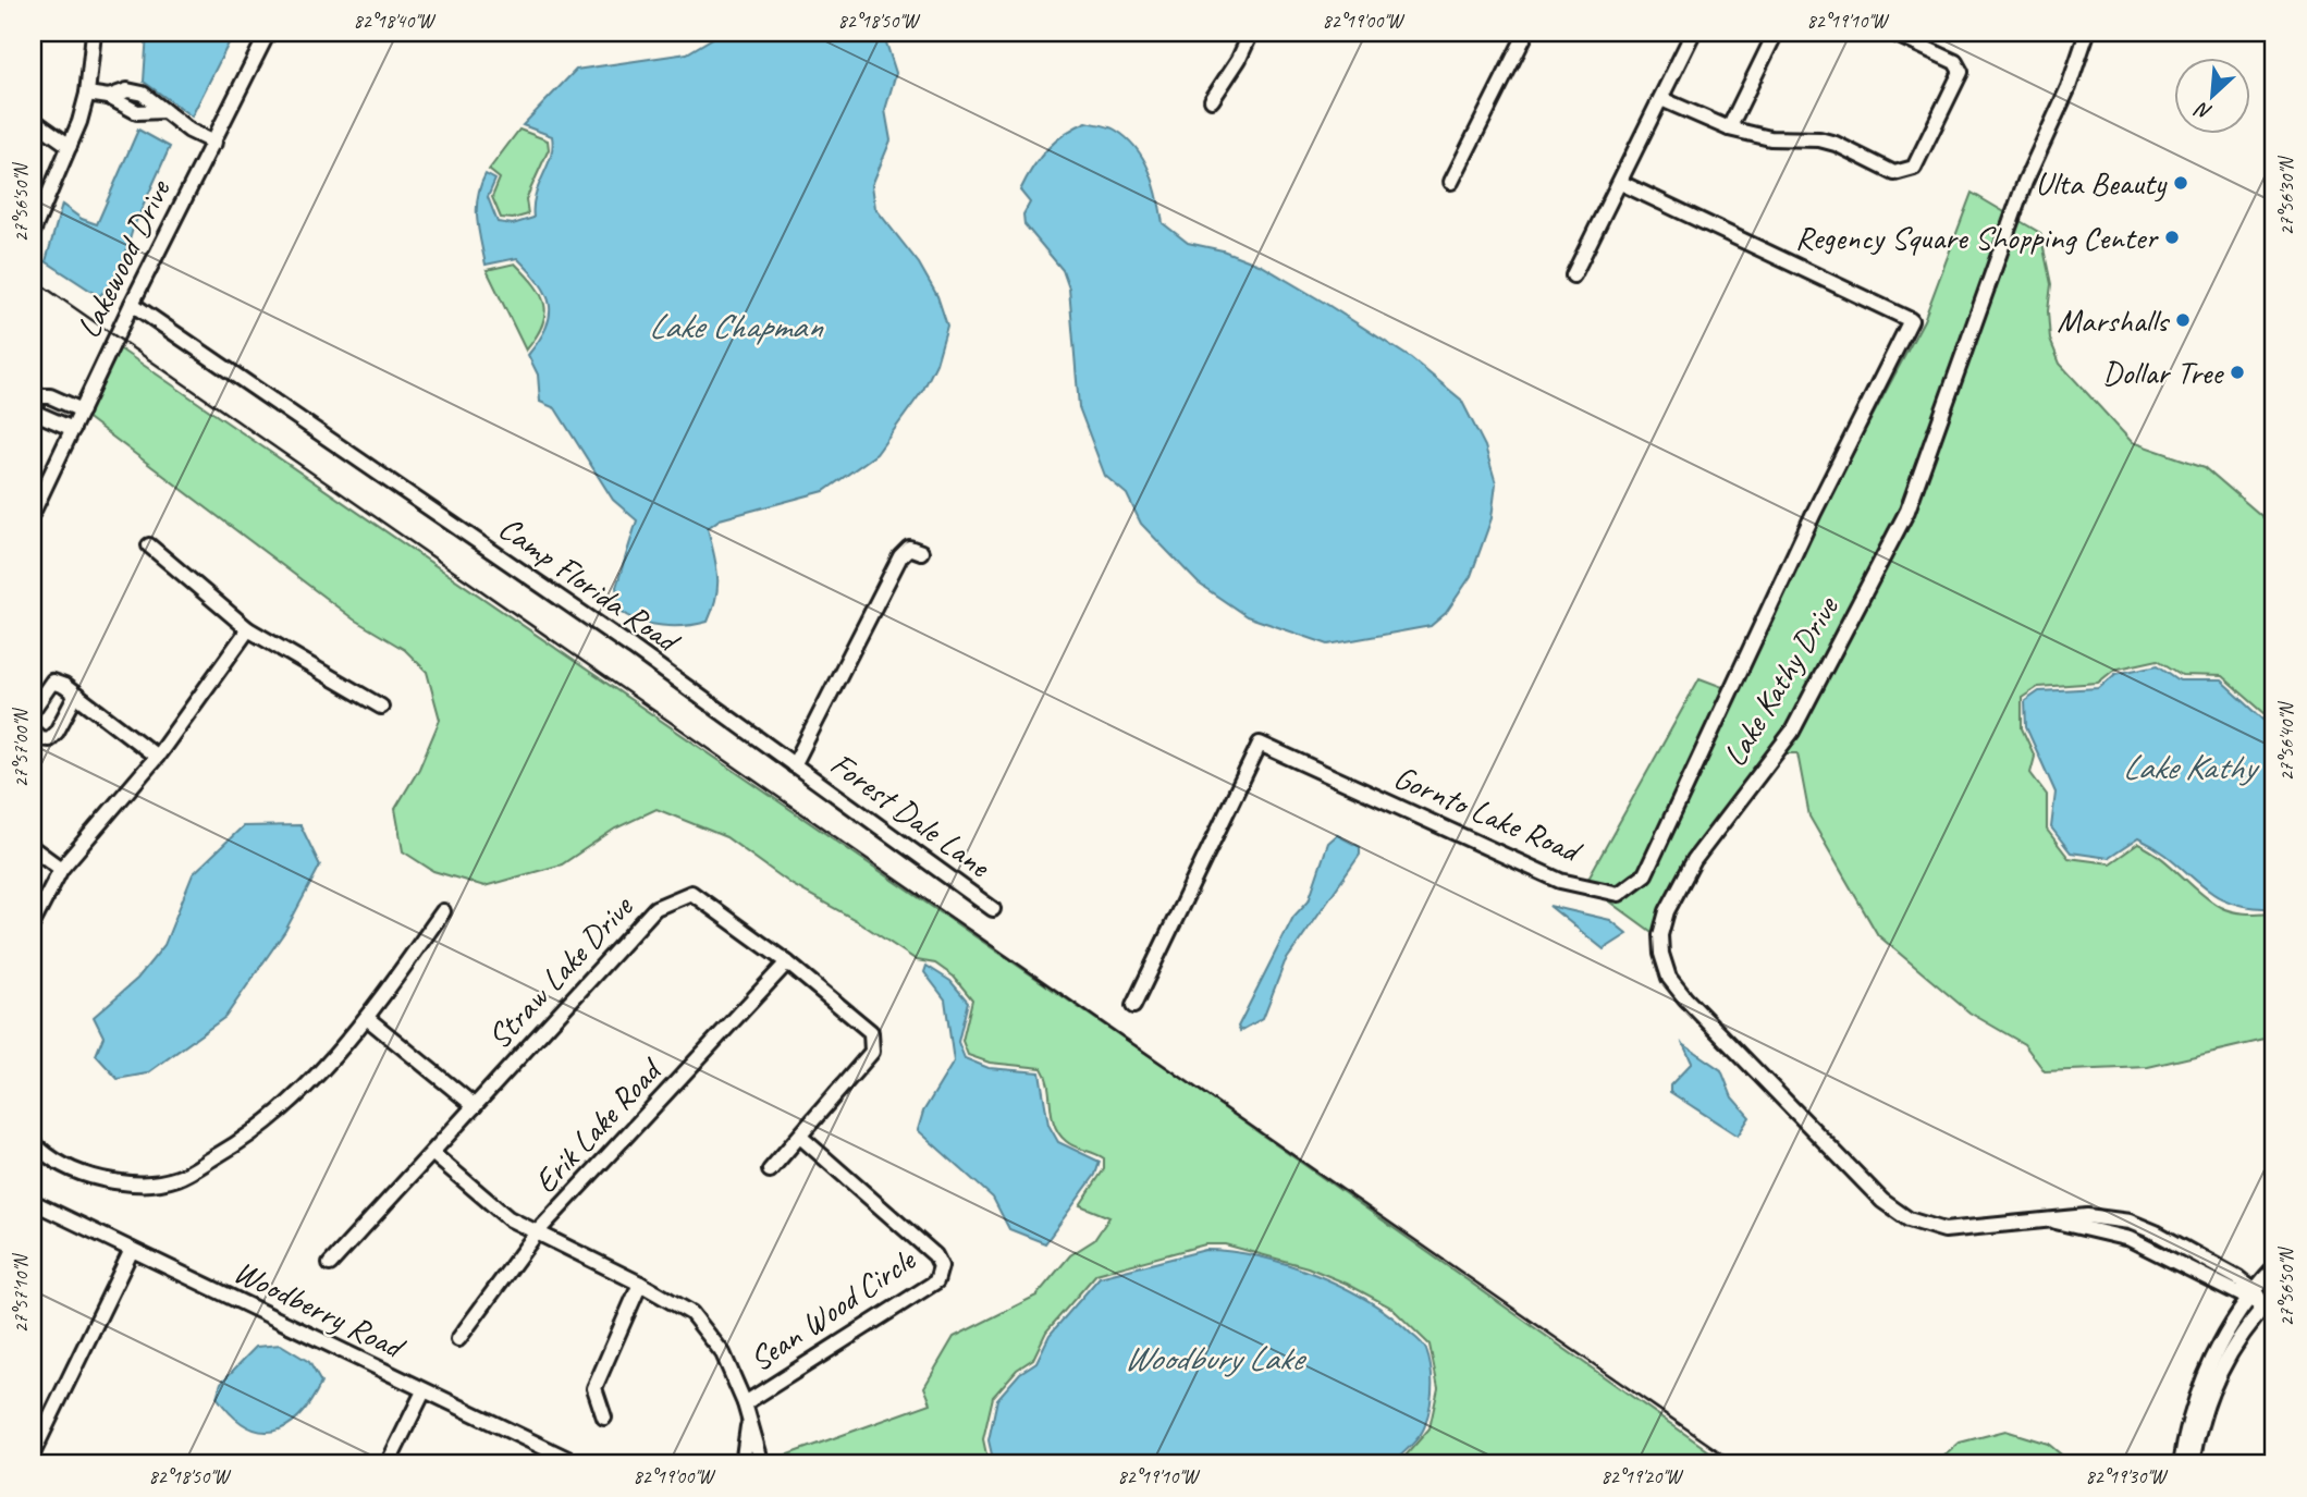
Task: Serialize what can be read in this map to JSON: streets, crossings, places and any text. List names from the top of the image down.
{
  "streets": {
    "street": [
      "Lakewood Drive",
      "Camp Florida Road",
      "Lake Kathy Drive",
      "Gornto Lake Road",
      "Forest Dale Lane",
      "Straw Lake Drive",
      "Erik Lake Road",
      "Woodberry Road",
      "Sean Wood Circle"
    ]
  },
  "crossings": [
    ["Lakewood Drive", "Camp Florida Road"],
    ["Camp Florida Road", "Forest Dale Lane"],
    ["Straw Lake Drive", "Erik Lake Road"],
    ["Straw Lake Drive", "Sean Wood Circle"]
  ],
  "water": ["Lake Chapman", "Lake Kathy", "Woodbury Lake"],
  "places": [
    "Ulta Beauty",
    "Regency Square Shopping Center",
    "Marshalls",
    "Dollar Tree"
  ],
  "north": "bottom left",
  "coordinates": [
    "82°18'40\"W",
    "82°18'50\"W",
    "82°19'00\"W",
    "82°19'10\"W",
    "27°56'30\"N",
    "27°56'50\"N",
    "27°56'40\"N",
    "27°57'00\"N",
    "27°57'10\"N",
    "82°19'20\"W",
    "82°19'30\"W"
  ]
}
